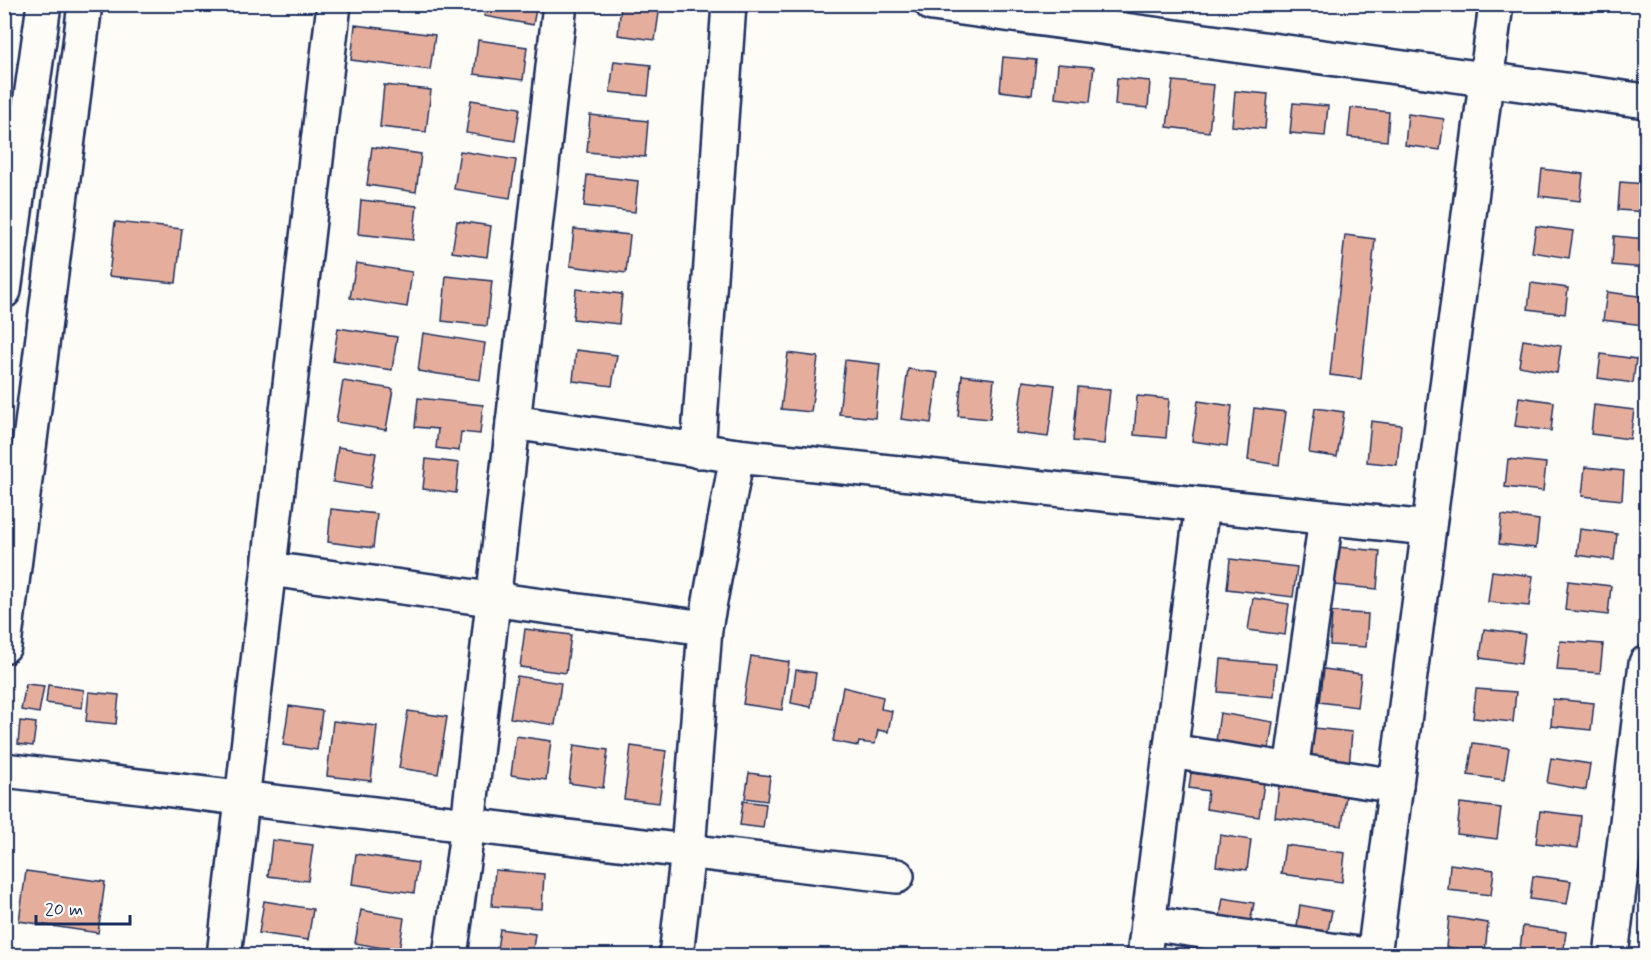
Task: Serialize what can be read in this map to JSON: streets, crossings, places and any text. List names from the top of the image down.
{
  "scale_bar": "20 m"
}
